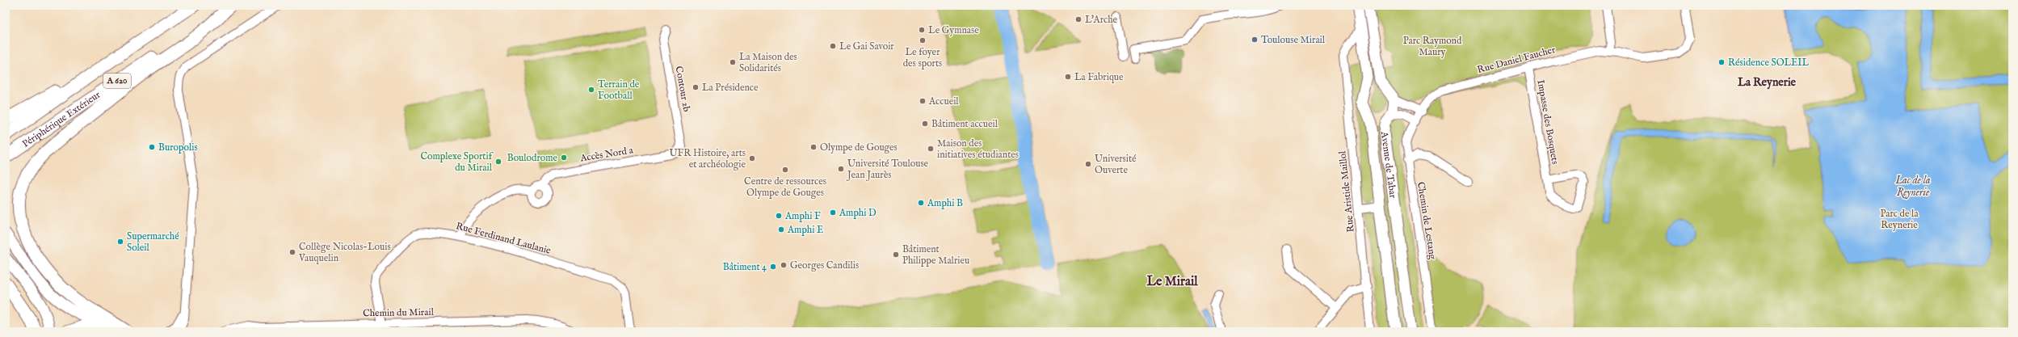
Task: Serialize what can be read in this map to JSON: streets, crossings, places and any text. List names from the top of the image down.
{
  "streets": {
    "highway": ["A 620", "Périphérique Extérieur"],
    "main road": ["Avenue de Tabar"],
    "street": [
      "Rue Daniel Faucher",
      "Contour 2b",
      "Impasse des Bosquets",
      "Accès Nord a",
      "Rue Aristide Maillol",
      "Chemin de Lestang",
      "Rue Ferdinand Laulanie",
      "Chemin du Mirail"
    ]
  },
  "crossings": [
    ["Rue Daniel Faucher", "Impasse des Bosquets"],
    ["Rue Daniel Faucher", "Chemin de Lestang"],
    ["Contour 2b", "Accès Nord a"],
    ["Rue Ferdinand Laulanie", "Chemin du Mirail"]
  ],
  "districts": ["La Reynerie", "Le Mirail"],
  "water": ["Lac de la Reynerie"],
  "parks": ["Parc Raymond Maury", "Parc de la Reynerie"],
  "places": [
    "L'Arche",
    "Le Gymnase",
    "Toulouse Mirail",
    "Le foyer des sports",
    "Le Gai Savoir",
    "La Maison des Solidarités",
    "Résidence SOLEIL",
    "La Fabrique",
    "La Présidence",
    "Terrain de Football",
    "Accueil",
    "Bâtiment accueil",
    "Buropolis",
    "Olympe de Gouges",
    "Maison des initiatives étudiantes",
    "Boulodrome",
    "UFR Histoire, arts et archéologie",
    "Complexe Sportif du Mirail",
    "Université Ouverte",
    "Université Toulouse Jean Jaurès",
    "Centre de ressources Olympe de Gouges",
    "Amphi B",
    "Amphi D",
    "Amphi F",
    "Amphi E",
    "Supermarché Soleil",
    "Collège Nicolas-Louis Vauquelin",
    "Bâtiment Philippe Malrieu",
    "Georges Candilis",
    "Bâtiment 4"
  ]
}
